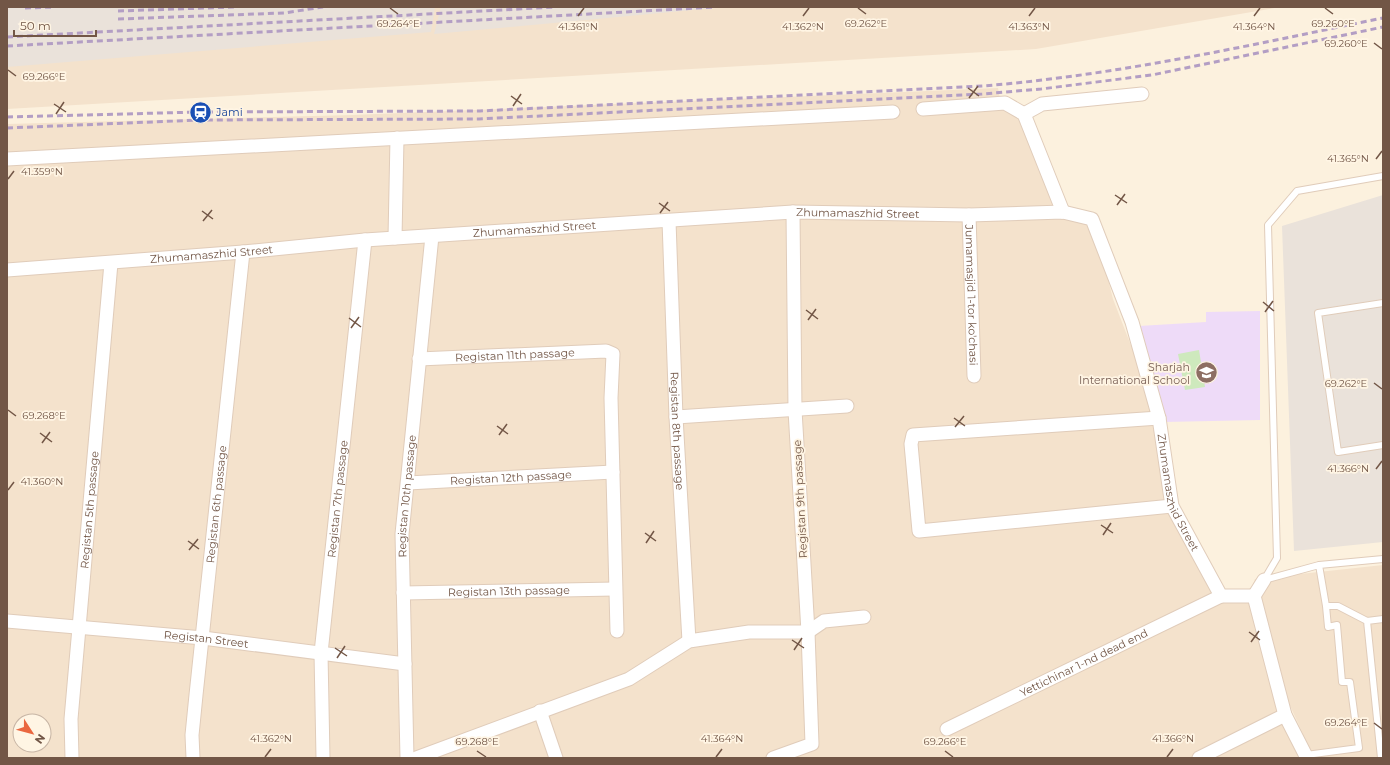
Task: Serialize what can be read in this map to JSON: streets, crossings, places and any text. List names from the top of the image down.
{
  "streets": {
    "street": [
      "Zhumamaszhid Street",
      "Jumamasjid 1-tor ko'chasi",
      "Registan 11th passage",
      "Registan 8th passage",
      "Registan 12th passage",
      "Registan 10th passage",
      "Registan 7th passage",
      "Registan 9th passage",
      "Registan 6th passage",
      "Registan 5th passage",
      "Registan 13th passage",
      "Registan Street",
      "Yettichinаr 1-nd dead end"
    ]
  },
  "crossings": [
    ["Zhumamaszhid Street", "Jumamasjid 1-tor ko'chasi"],
    ["Zhumamaszhid Street", "Registan 8th passage"],
    ["Zhumamaszhid Street", "Registan 10th passage"],
    ["Zhumamaszhid Street", "Registan 7th passage"],
    ["Zhumamaszhid Street", "Registan 9th passage"],
    ["Zhumamaszhid Street", "Registan 6th passage"],
    ["Zhumamaszhid Street", "Registan 5th passage"],
    ["Zhumamaszhid Street", "Yettichinаr 1-nd dead end"],
    ["Registan 11th passage", "Registan 12th passage"],
    ["Registan 11th passage", "Registan 10th passage"],
    ["Registan 12th passage", "Registan 10th passage"],
    ["Registan 10th passage", "Registan 13th passage"],
    ["Registan 10th passage", "Registan Street"],
    ["Registan 7th passage", "Registan Street"],
    ["Registan 6th passage", "Registan Street"],
    ["Registan 5th passage", "Registan Street"]
  ],
  "places": {
    "station": ["Jami"],
    "school or university": ["Sharjah International School"]
  },
  "scale_bar": "50 m",
  "north": "bottom right",
  "coordinates": [
    "69.262°E",
    "69.264°E",
    "69.260°E",
    "41.361°N",
    "41.362°N",
    "41.363°N",
    "41.364°N",
    "69.266°E",
    "41.365°N",
    "41.359°N",
    "69.268°E",
    "41.366°N",
    "41.360°N"
  ]
}
